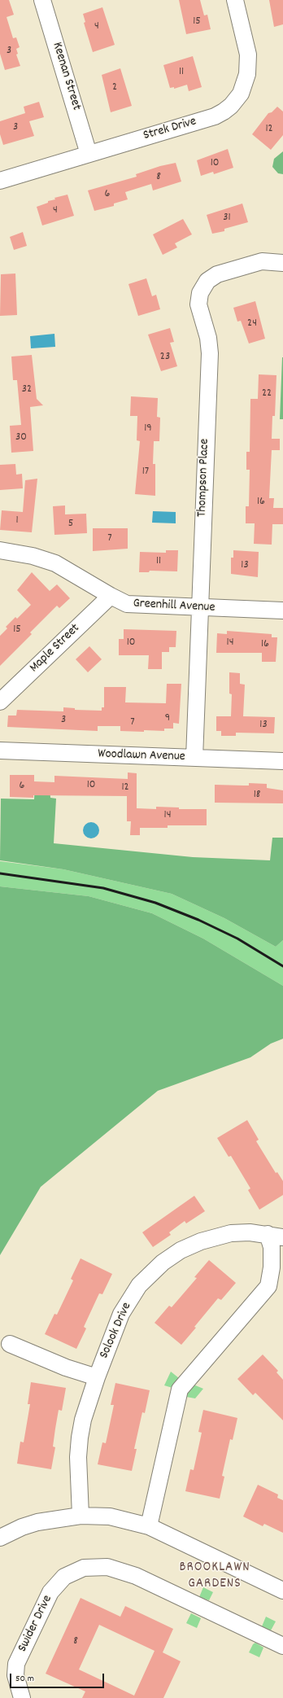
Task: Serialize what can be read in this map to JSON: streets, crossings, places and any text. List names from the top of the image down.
{
  "streets": {
    "street": [
      "Keenan Street",
      "Strek Drive",
      "Thompson Place",
      "Greenhill Avenue",
      "Maple Street",
      "Woodlawn Avenue",
      "Solook Drive",
      "Swider Drive"
    ]
  },
  "crossings": [
    ["Keenan Street", "Strek Drive"],
    ["Thompson Place", "Greenhill Avenue"],
    ["Thompson Place", "Woodlawn Avenue"],
    ["Greenhill Avenue", "Maple Street"]
  ],
  "districts": ["BROOKLAWN GARDENS"],
  "house_numbers": [
    "15",
    "4",
    "3",
    "11",
    "2",
    "3",
    "12",
    "10",
    "8",
    "6",
    "4",
    "31",
    "24",
    "23",
    "32",
    "22",
    "19",
    "30",
    "17",
    "16",
    "1",
    "5",
    "7",
    "11",
    "13",
    "15",
    "10",
    "14",
    "16",
    "9",
    "3",
    "7",
    "13",
    "10",
    "6",
    "12",
    "18",
    "14",
    "8"
  ],
  "scale_bar": "50 m"
}
